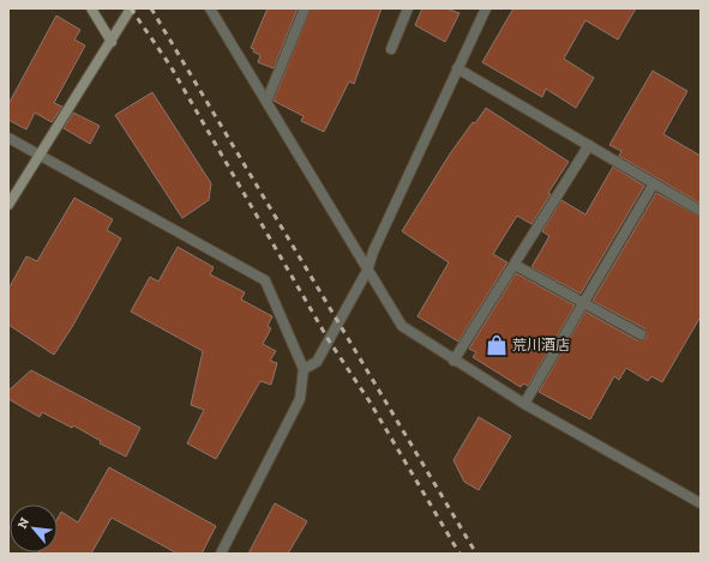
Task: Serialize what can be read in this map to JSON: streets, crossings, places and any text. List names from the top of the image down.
{
  "places": {
    "shop": ["荒川酒店"]
  },
  "north": "top left"
}
